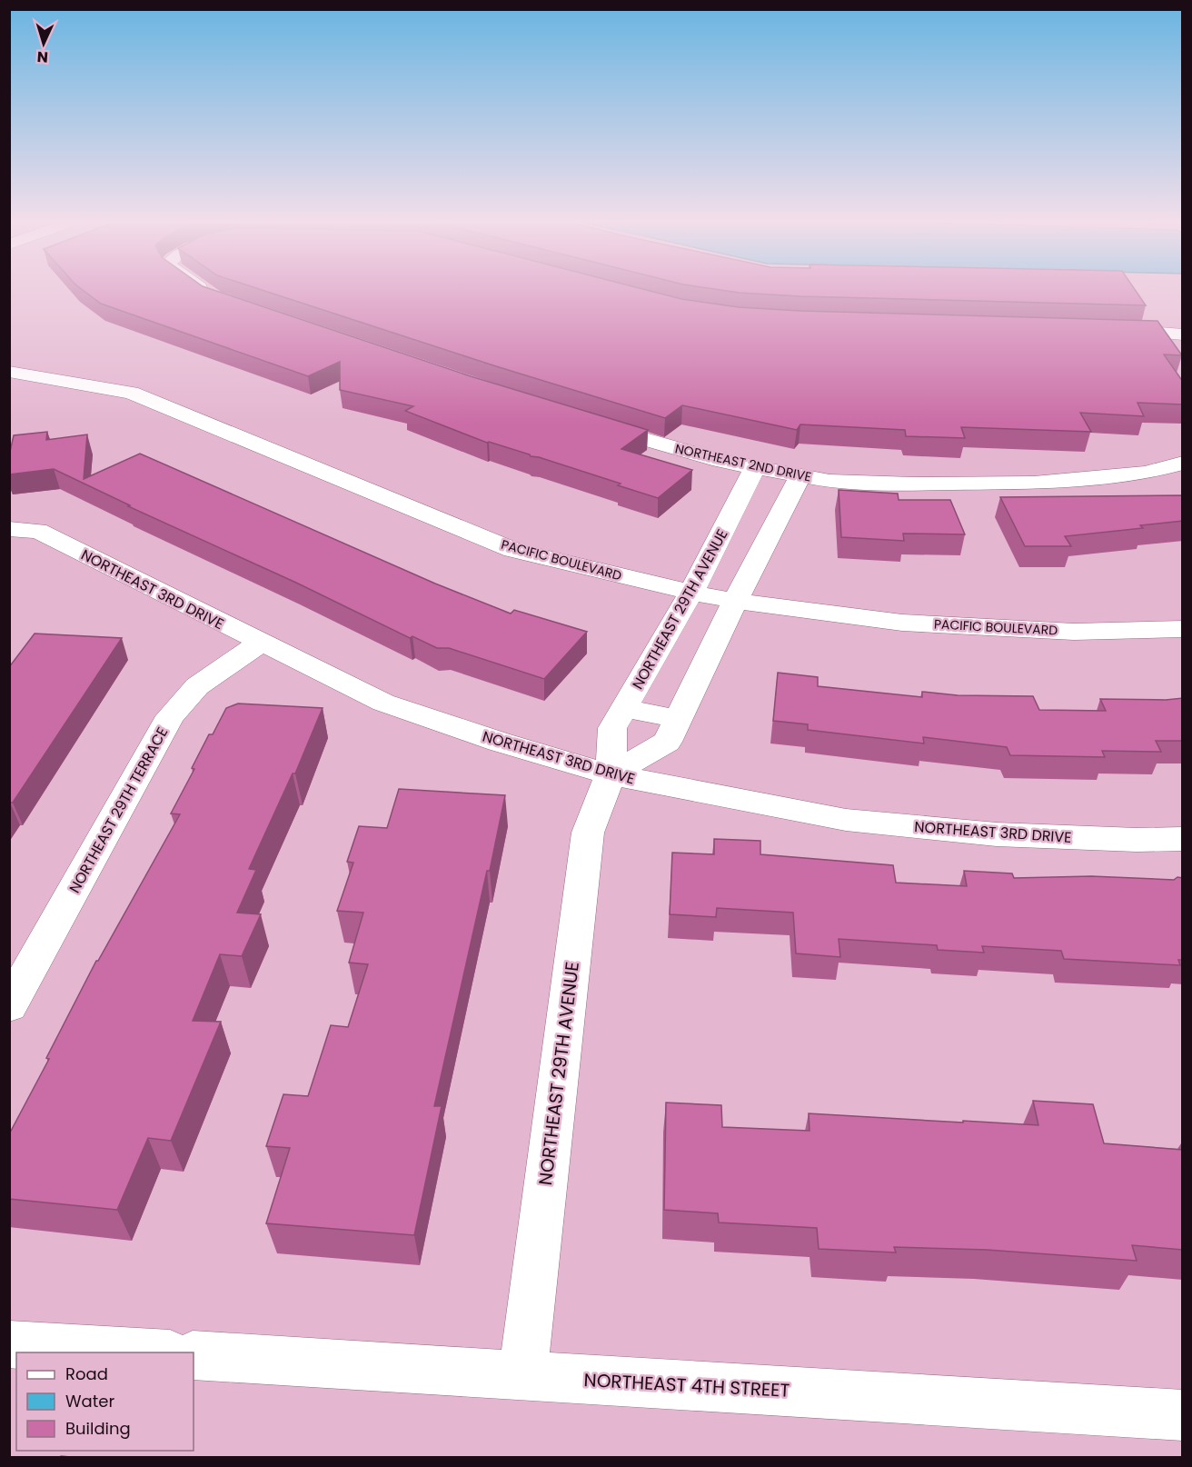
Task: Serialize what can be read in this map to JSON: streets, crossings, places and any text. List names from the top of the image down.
{
  "streets": {
    "street": [
      "NORTHEAST 2ND DRIVE",
      "PACIFIC BOULEVARD",
      "NORTHEAST 3RD DRIVE",
      "NORTHEAST 29TH AVENUE",
      "NORTHEAST 29TH TERRACE",
      "NORTHEAST 4TH STREET"
    ]
  },
  "crossings": [
    ["NORTHEAST 2ND DRIVE", "NORTHEAST 29TH AVENUE"],
    ["PACIFIC BOULEVARD", "NORTHEAST 29TH AVENUE"],
    ["NORTHEAST 3RD DRIVE", "NORTHEAST 29TH AVENUE"],
    ["NORTHEAST 3RD DRIVE", "NORTHEAST 29TH TERRACE"],
    ["NORTHEAST 29TH AVENUE", "NORTHEAST 4TH STREET"]
  ],
  "legend": ["Road", "Water", "Building"],
  "north": "bottom"
}
